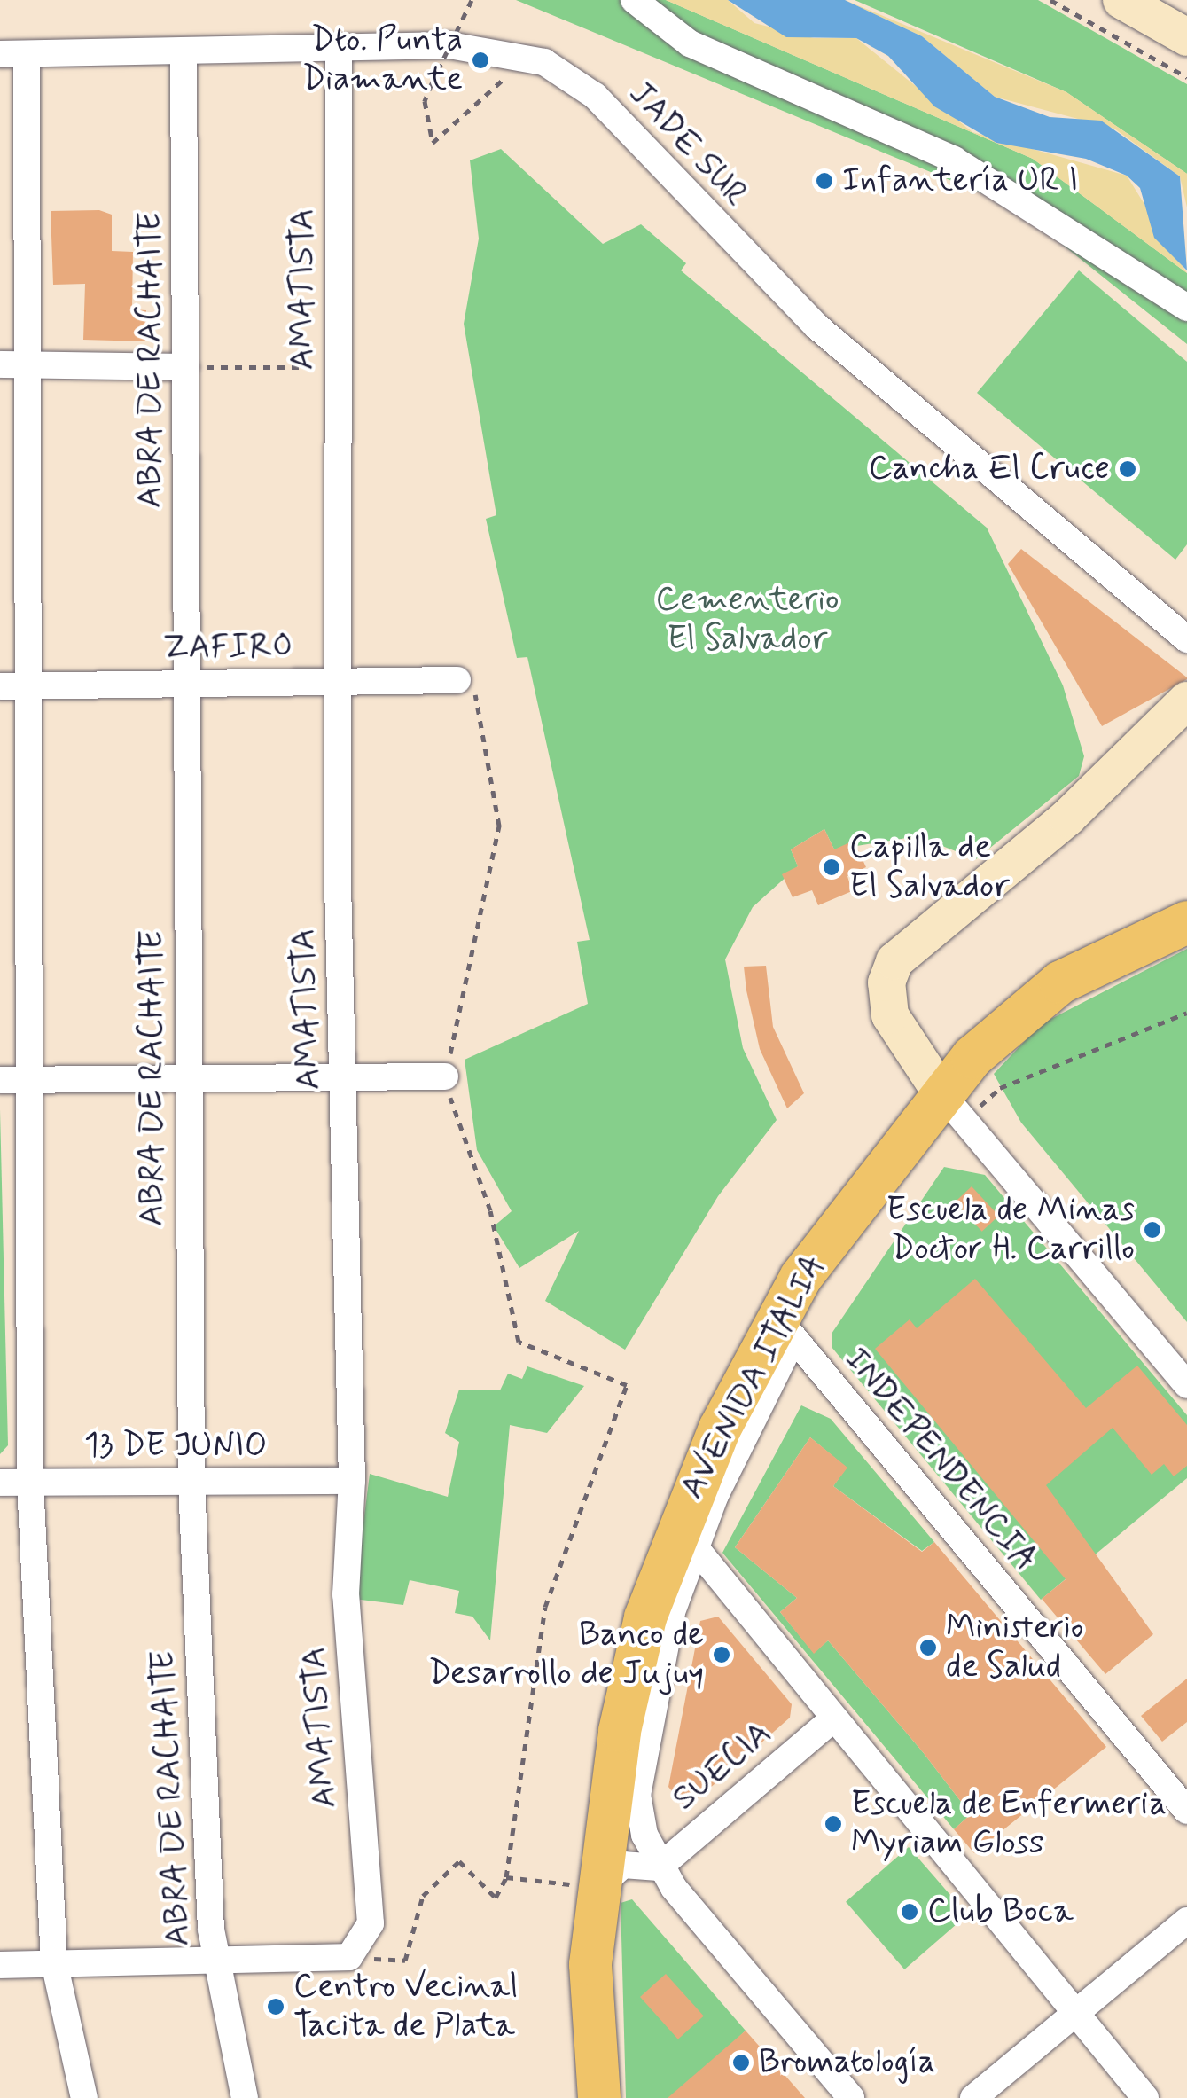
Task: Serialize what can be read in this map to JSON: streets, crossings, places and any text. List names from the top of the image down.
{
  "streets": {
    "main road": ["AVENIDA ITALIA"],
    "street": [
      "JADE SUR",
      "AMATISTA",
      "ABRA DE RACHAITE",
      "ZAFIRO",
      "13 DE JUNIO",
      "INDEPENDENCIA",
      "SUECIA"
    ]
  },
  "crossings": [
    ["JADE SUR", "AMATISTA"],
    ["JADE SUR", "ABRA DE RACHAITE"],
    ["AMATISTA", "ZAFIRO"],
    ["AMATISTA", "13 DE JUNIO"],
    ["ABRA DE RACHAITE", "ZAFIRO"],
    ["ABRA DE RACHAITE", "13 DE JUNIO"],
    ["AVENIDA ITALIA", "INDEPENDENCIA"],
    ["AVENIDA ITALIA", "SUECIA"]
  ],
  "parks": ["Cementerio El Salvador"],
  "places": [
    "Dto. Punta Diamante",
    "Infantería UR I",
    "Cancha El Cruce",
    "Capilla de El Salvador",
    "Escuela de Minas Doctor H. Carrillo",
    "Ministerio de Salud",
    "Banco de Desarrollo de Jujuy",
    "Escuela de Enfermeria Myriam Gloss",
    "Club Boca",
    "Centro Vecinal Tacita de Plata",
    "Bromatología"
  ]
}
